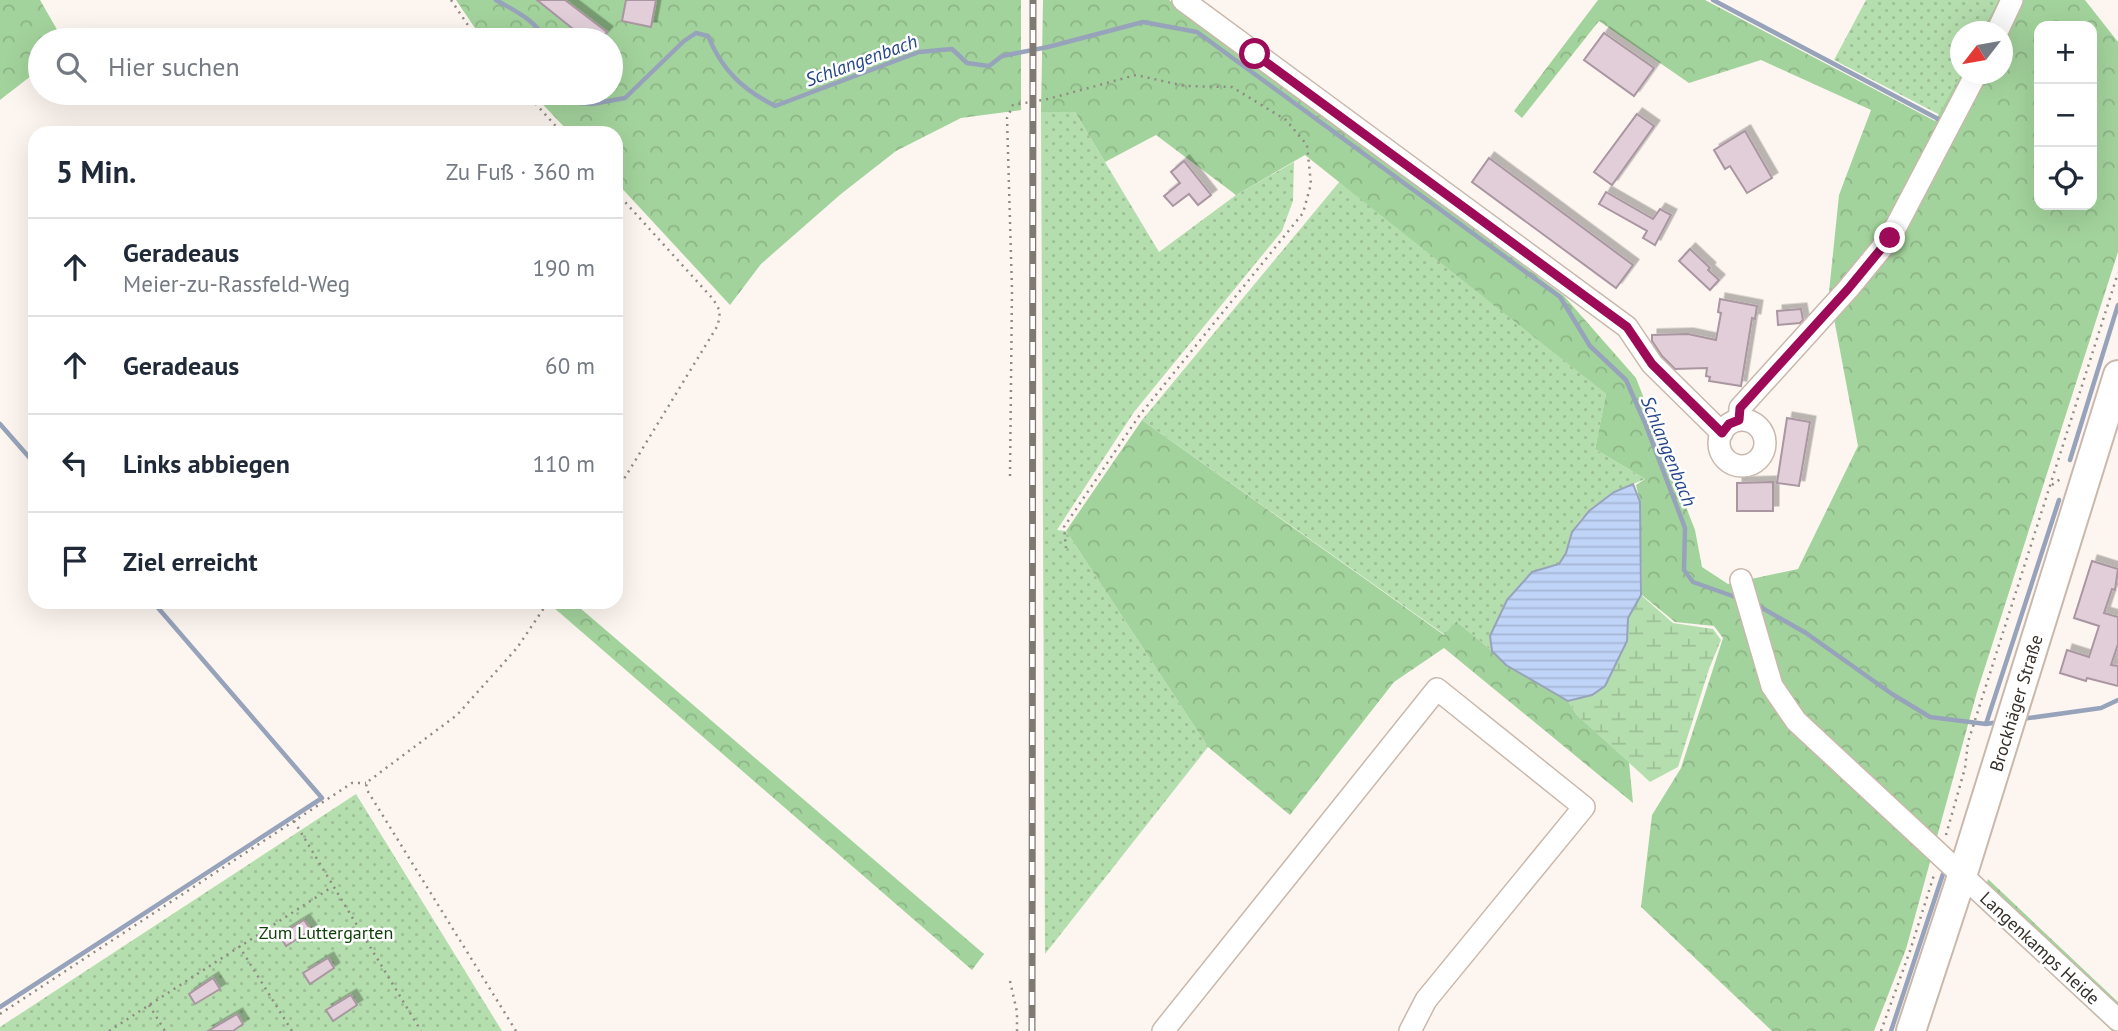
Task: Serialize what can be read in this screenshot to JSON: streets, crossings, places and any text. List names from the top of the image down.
{
  "streets": {
    "main road": ["Brockhäger Straße"],
    "street": ["Langenkamps Heide"]
  },
  "crossings": [
    ["Brockhäger Straße", "Langenkamps Heide"]
  ],
  "water": ["Schlangenbach"],
  "parks": ["Zum Luttergarten"],
  "north": "bottom left",
  "page": {
    "map_buttons": ["+", "−"],
    "search": "Hier suchen",
    "heading": ["5 Min.", "Zu Fuß · 360 m"],
    "list": [
      ["Geradeaus", "Meier-zu-Rassfeld-Weg", "190 m"],
      ["Geradeaus", "60 m"],
      ["Links abbiegen", "110 m"],
      "Ziel erreicht"
    ]
  }
}
